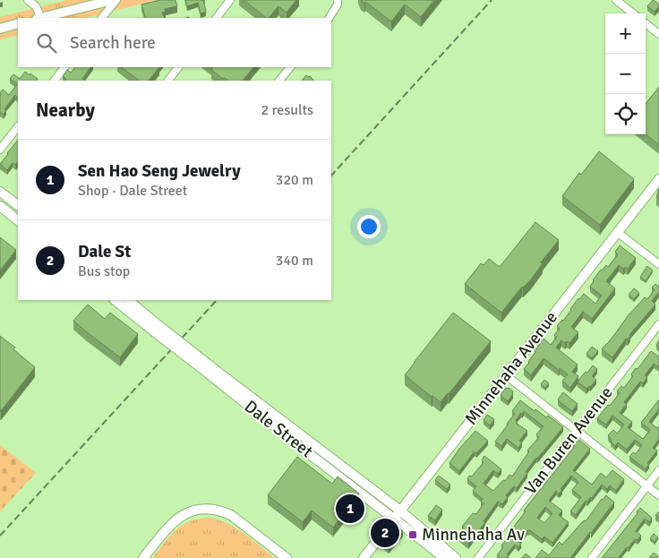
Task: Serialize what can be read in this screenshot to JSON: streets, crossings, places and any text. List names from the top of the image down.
{
  "streets": {
    "main road": ["Minnehaha Avenue", "Dale Street"],
    "street": ["Van Buren Avenue"]
  },
  "crossings": [
    ["Minnehaha Avenue", "Dale Street"]
  ],
  "places": {
    "transit": ["Minnehaha Av"]
  },
  "page": {
    "map_buttons": ["+", "−"],
    "search": "Search here",
    "heading": ["Nearby", "2 results"],
    "list": [
      {
        "mark": "1",
        "name": "Sen Hao Seng Jewelry",
        "note": "Shop · Dale Street",
        "value": "320 m"
      },
      {
        "mark": "2",
        "name": "Dale St",
        "note": "Bus stop",
        "value": "340 m"
      }
    ],
    "pins": ["1", "2"]
  }
}
